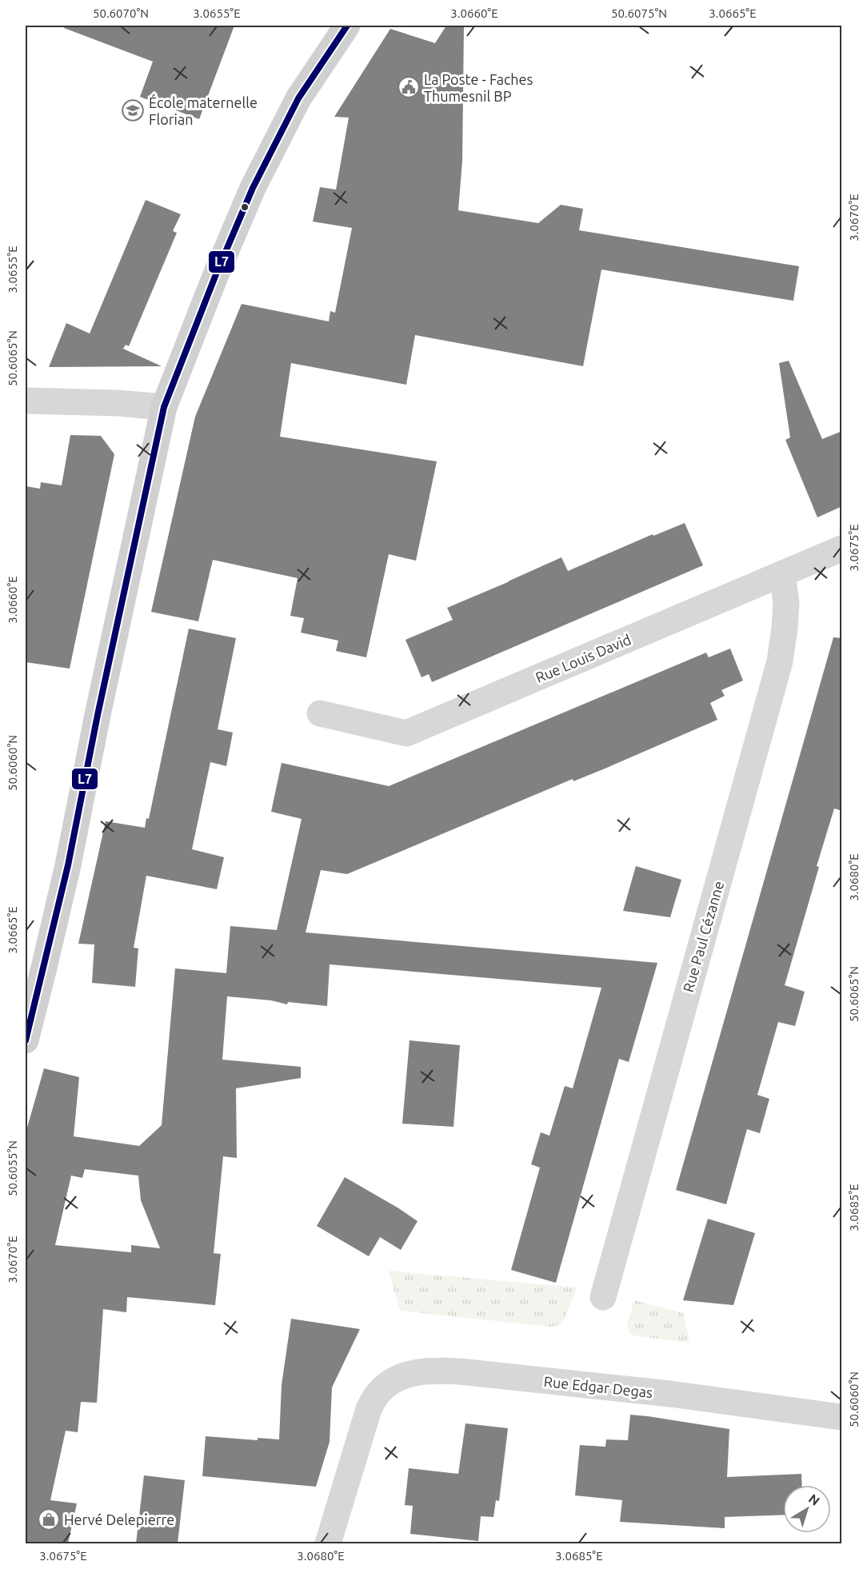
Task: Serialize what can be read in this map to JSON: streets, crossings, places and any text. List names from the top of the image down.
{
  "streets": {
    "street": ["Rue Louis David", "Rue Paul Cézanne", "Rue Edgar Degas"]
  },
  "crossings": [
    ["Rue Louis David", "Rue Paul Cézanne"]
  ],
  "places": {
    "public building": ["La Poste - Faches Thumesnil BP"],
    "school or university": ["École maternelle Florian"],
    "shop": ["Hervé Delepierre"]
  },
  "lines": ["transit line L7"],
  "north": "top right",
  "coordinates": [
    "50.6070°N",
    "3.0655°E",
    "3.0660°E",
    "50.6075°N",
    "3.0665°E",
    "3.0670°E",
    "50.6065°N",
    "3.0675°E",
    "50.6060°N",
    "3.0680°E",
    "50.6055°N",
    "3.0685°E"
  ]
}
